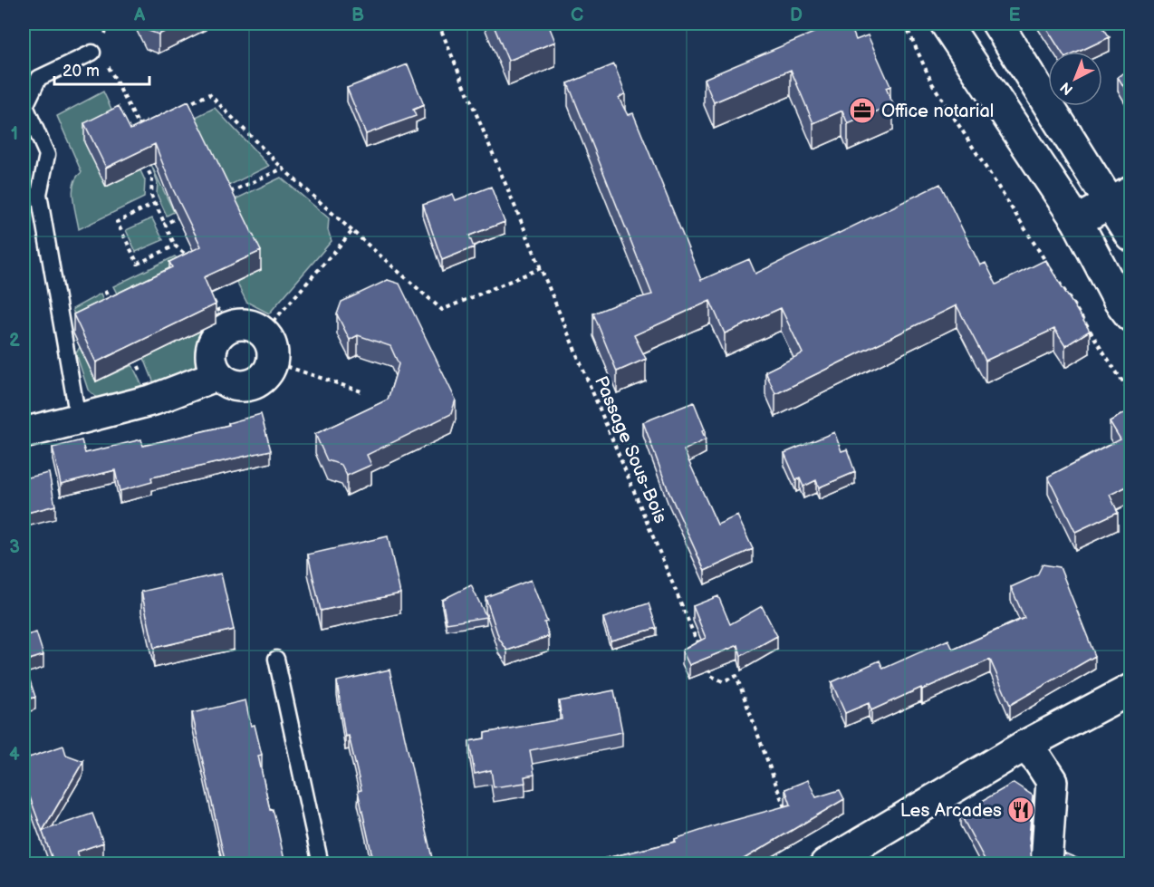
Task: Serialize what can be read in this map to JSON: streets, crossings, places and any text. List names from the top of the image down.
{
  "streets": {
    "path": ["Passage Sous-Bois"]
  },
  "places": {
    "office": ["Office notarial"],
    "restaurant": ["Les Arcades"]
  },
  "scale_bar": "20 m",
  "north": "bottom left",
  "grid": {
    "columns": [
      "A",
      "B",
      "C",
      "D",
      "E"
    ],
    "rows": [
      "1",
      "2",
      "3",
      "4"
    ]
  }
}
